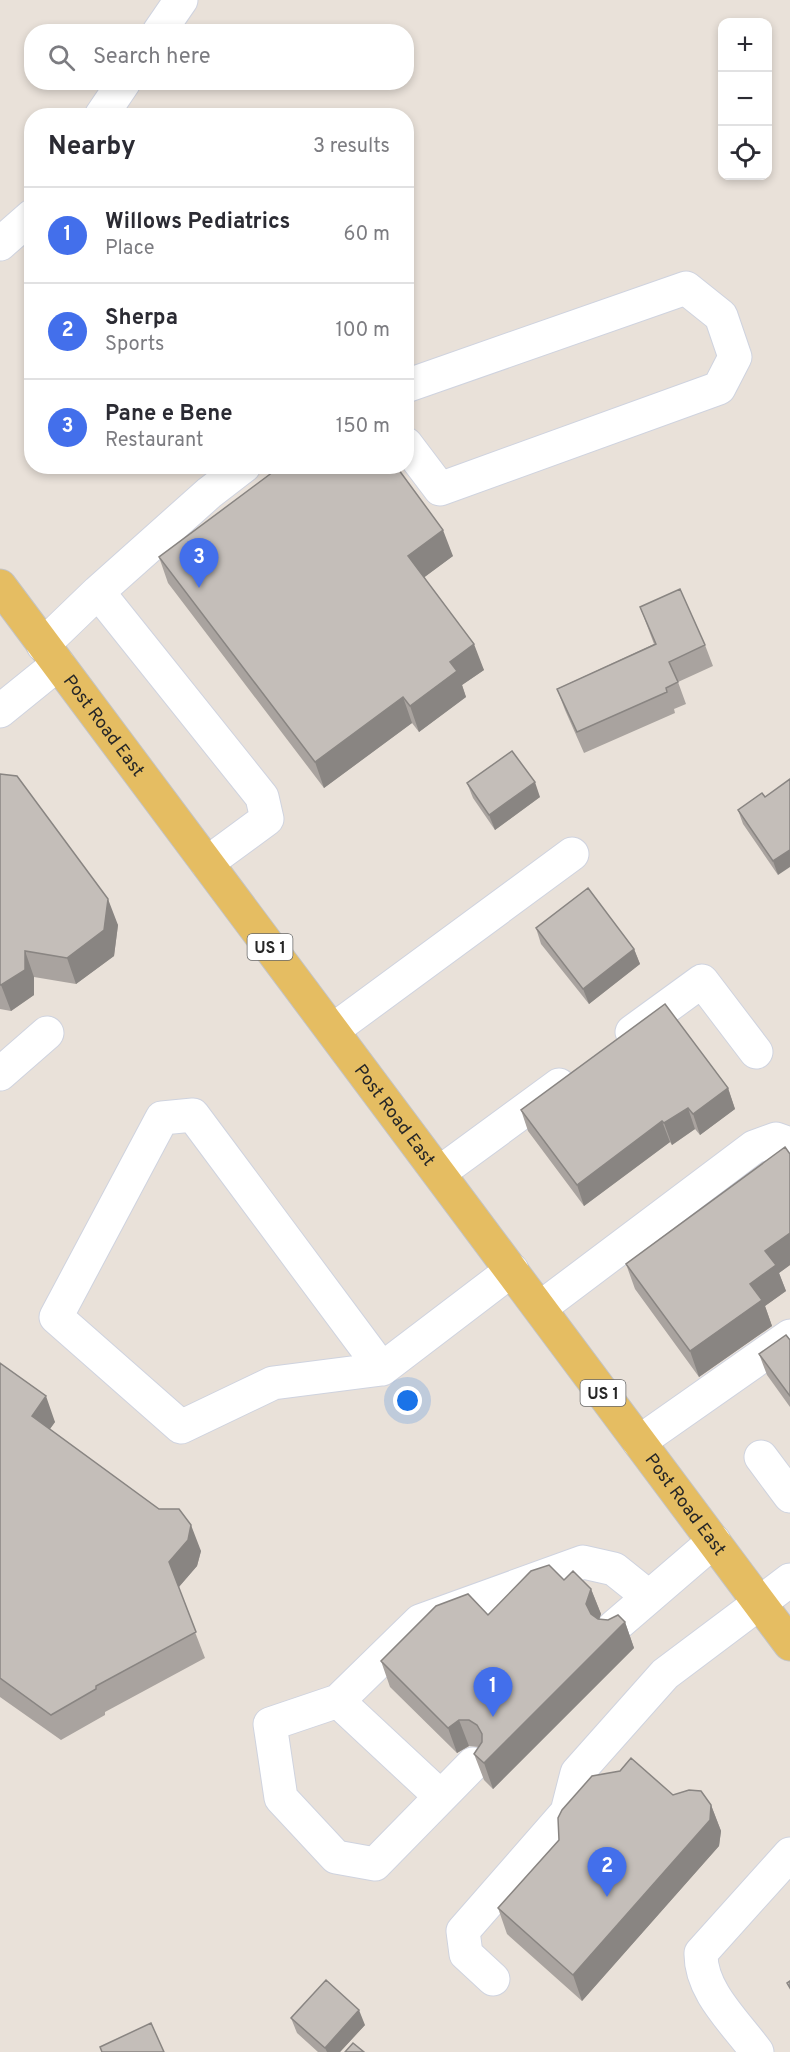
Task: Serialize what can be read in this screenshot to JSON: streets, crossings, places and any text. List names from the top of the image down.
{
  "streets": {
    "main road": ["Post Road East", "US 1"]
  },
  "page": {
    "map_buttons": ["+", "−"],
    "search": "Search here",
    "heading": ["Nearby", "3 results"],
    "list": [
      {
        "mark": "1",
        "name": "Willows Pediatrics",
        "note": "Place",
        "value": "60 m"
      },
      {
        "mark": "2",
        "name": "Sherpa",
        "note": "Sports",
        "value": "100 m"
      },
      {
        "mark": "3",
        "name": "Pane e Bene",
        "note": "Restaurant",
        "value": "150 m"
      }
    ],
    "pins": ["3", "1", "2"]
  }
}
